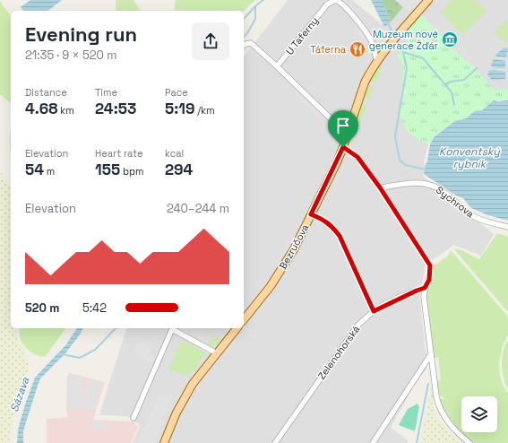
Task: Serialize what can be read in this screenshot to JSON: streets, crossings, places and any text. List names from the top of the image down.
{
  "streets": {
    "main road": ["Bezručova"],
    "street": ["U Taferny", "Sychrova", "Zelenohorská"]
  },
  "crossings": [
    ["U Taferny", "Bezručova"]
  ],
  "water": ["Konventský rybník", "Sázava"],
  "places": {
    "museum": ["Muzeum nové generace Žďár"],
    "restaurant": ["Táferna"]
  },
  "page": {
    "heading": ["Evening run", "21:35 · 9 × 520 m"],
    "stats": [
      ["Distance", "4.68 km"],
      ["Time", "24:53"],
      ["Pace", "5:19 /km"],
      ["Elevation", "54 m"],
      ["Heart rate", "155 bpm"],
      ["kcal", "294"]
    ],
    "chart": ["Elevation", "240–244 m"],
    "list": [
      {
        "name": "520 m",
        "note": "5:42"
      }
    ]
  }
}
